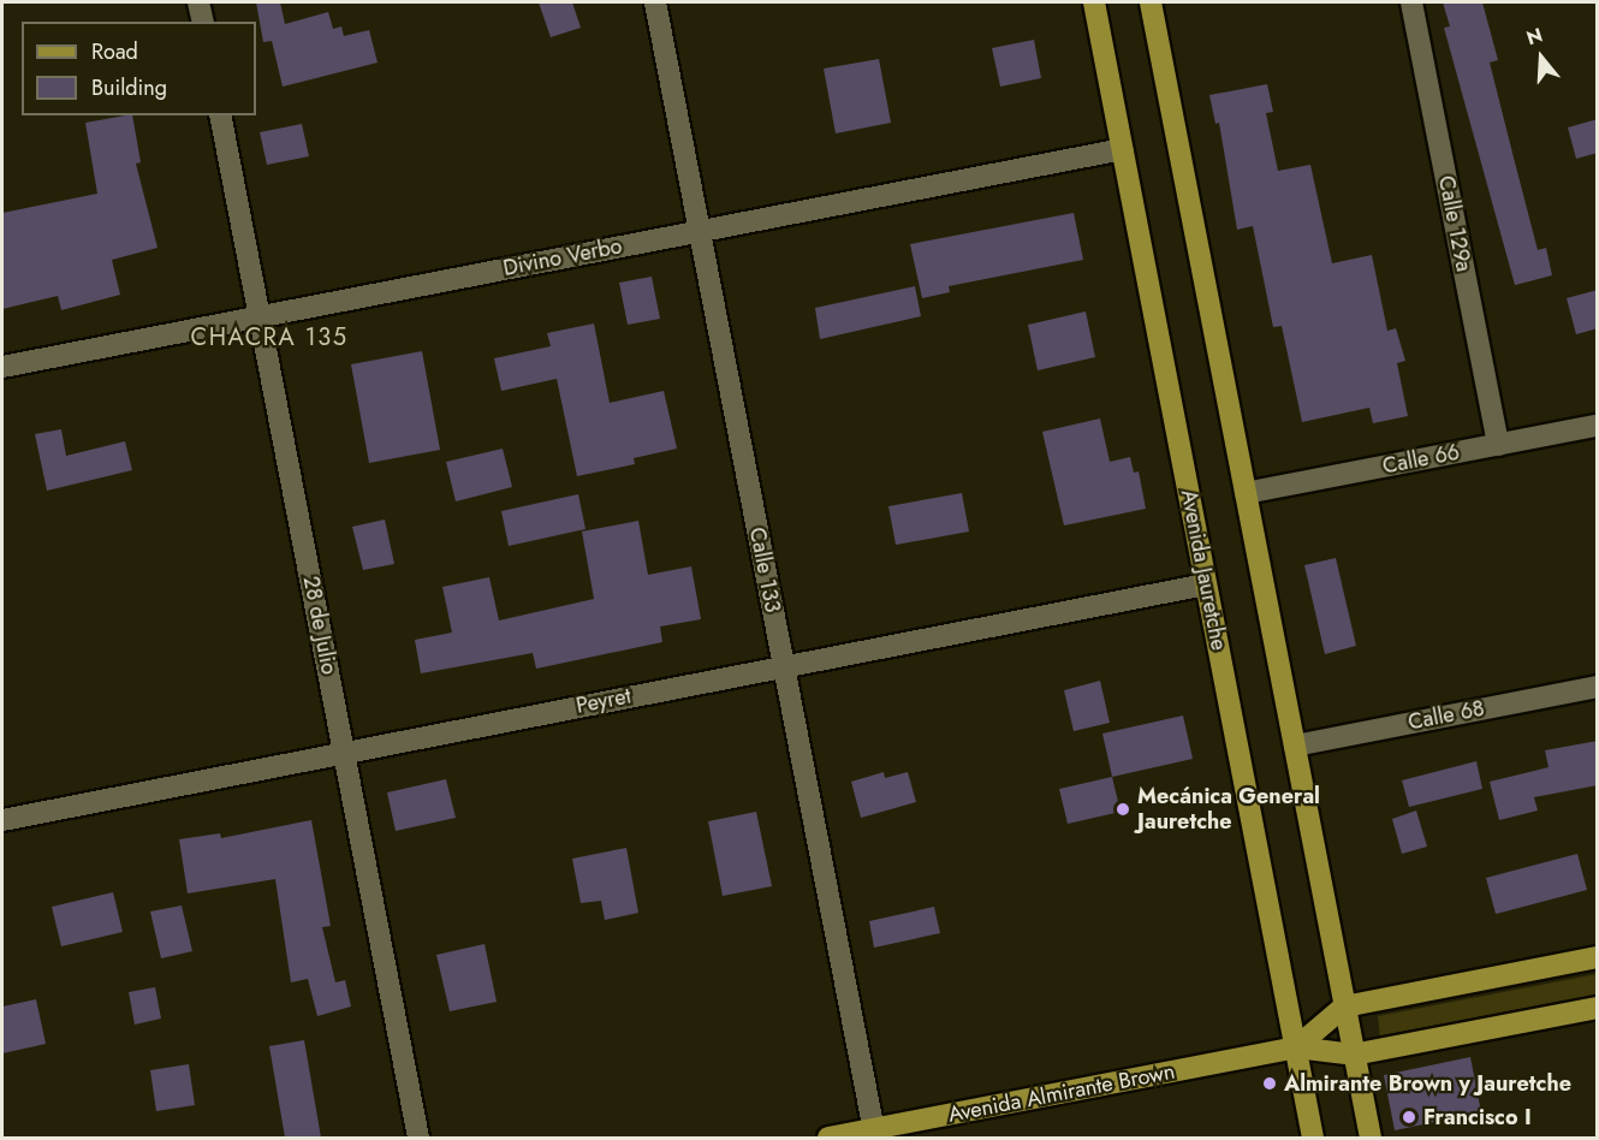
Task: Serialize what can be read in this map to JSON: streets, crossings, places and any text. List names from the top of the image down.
{
  "streets": {
    "main road": ["Avenida Jauretche", "Avenida Almirante Brown"],
    "street": [
      "Calle 129a",
      "Divino Verbo",
      "Calle 66",
      "Calle 133",
      "28 de Julio",
      "Peyret",
      "Calle 68"
    ]
  },
  "crossings": [
    ["Calle 129a", "Calle 66"],
    ["Divino Verbo", "Calle 133"],
    ["Divino Verbo", "Avenida Jauretche"],
    ["Divino Verbo", "28 de Julio"],
    ["Calle 133", "Peyret"],
    ["Calle 133", "Avenida Almirante Brown"],
    ["Avenida Jauretche", "Peyret"],
    ["Avenida Jauretche", "Avenida Almirante Brown"],
    ["28 de Julio", "Peyret"]
  ],
  "districts": ["CHACRA 135"],
  "places": ["Mecánica General Jauretche", "Almirante Brown y Jauretche", "Francisco I"],
  "legend": ["Road", "Building"],
  "north": "top"
}
